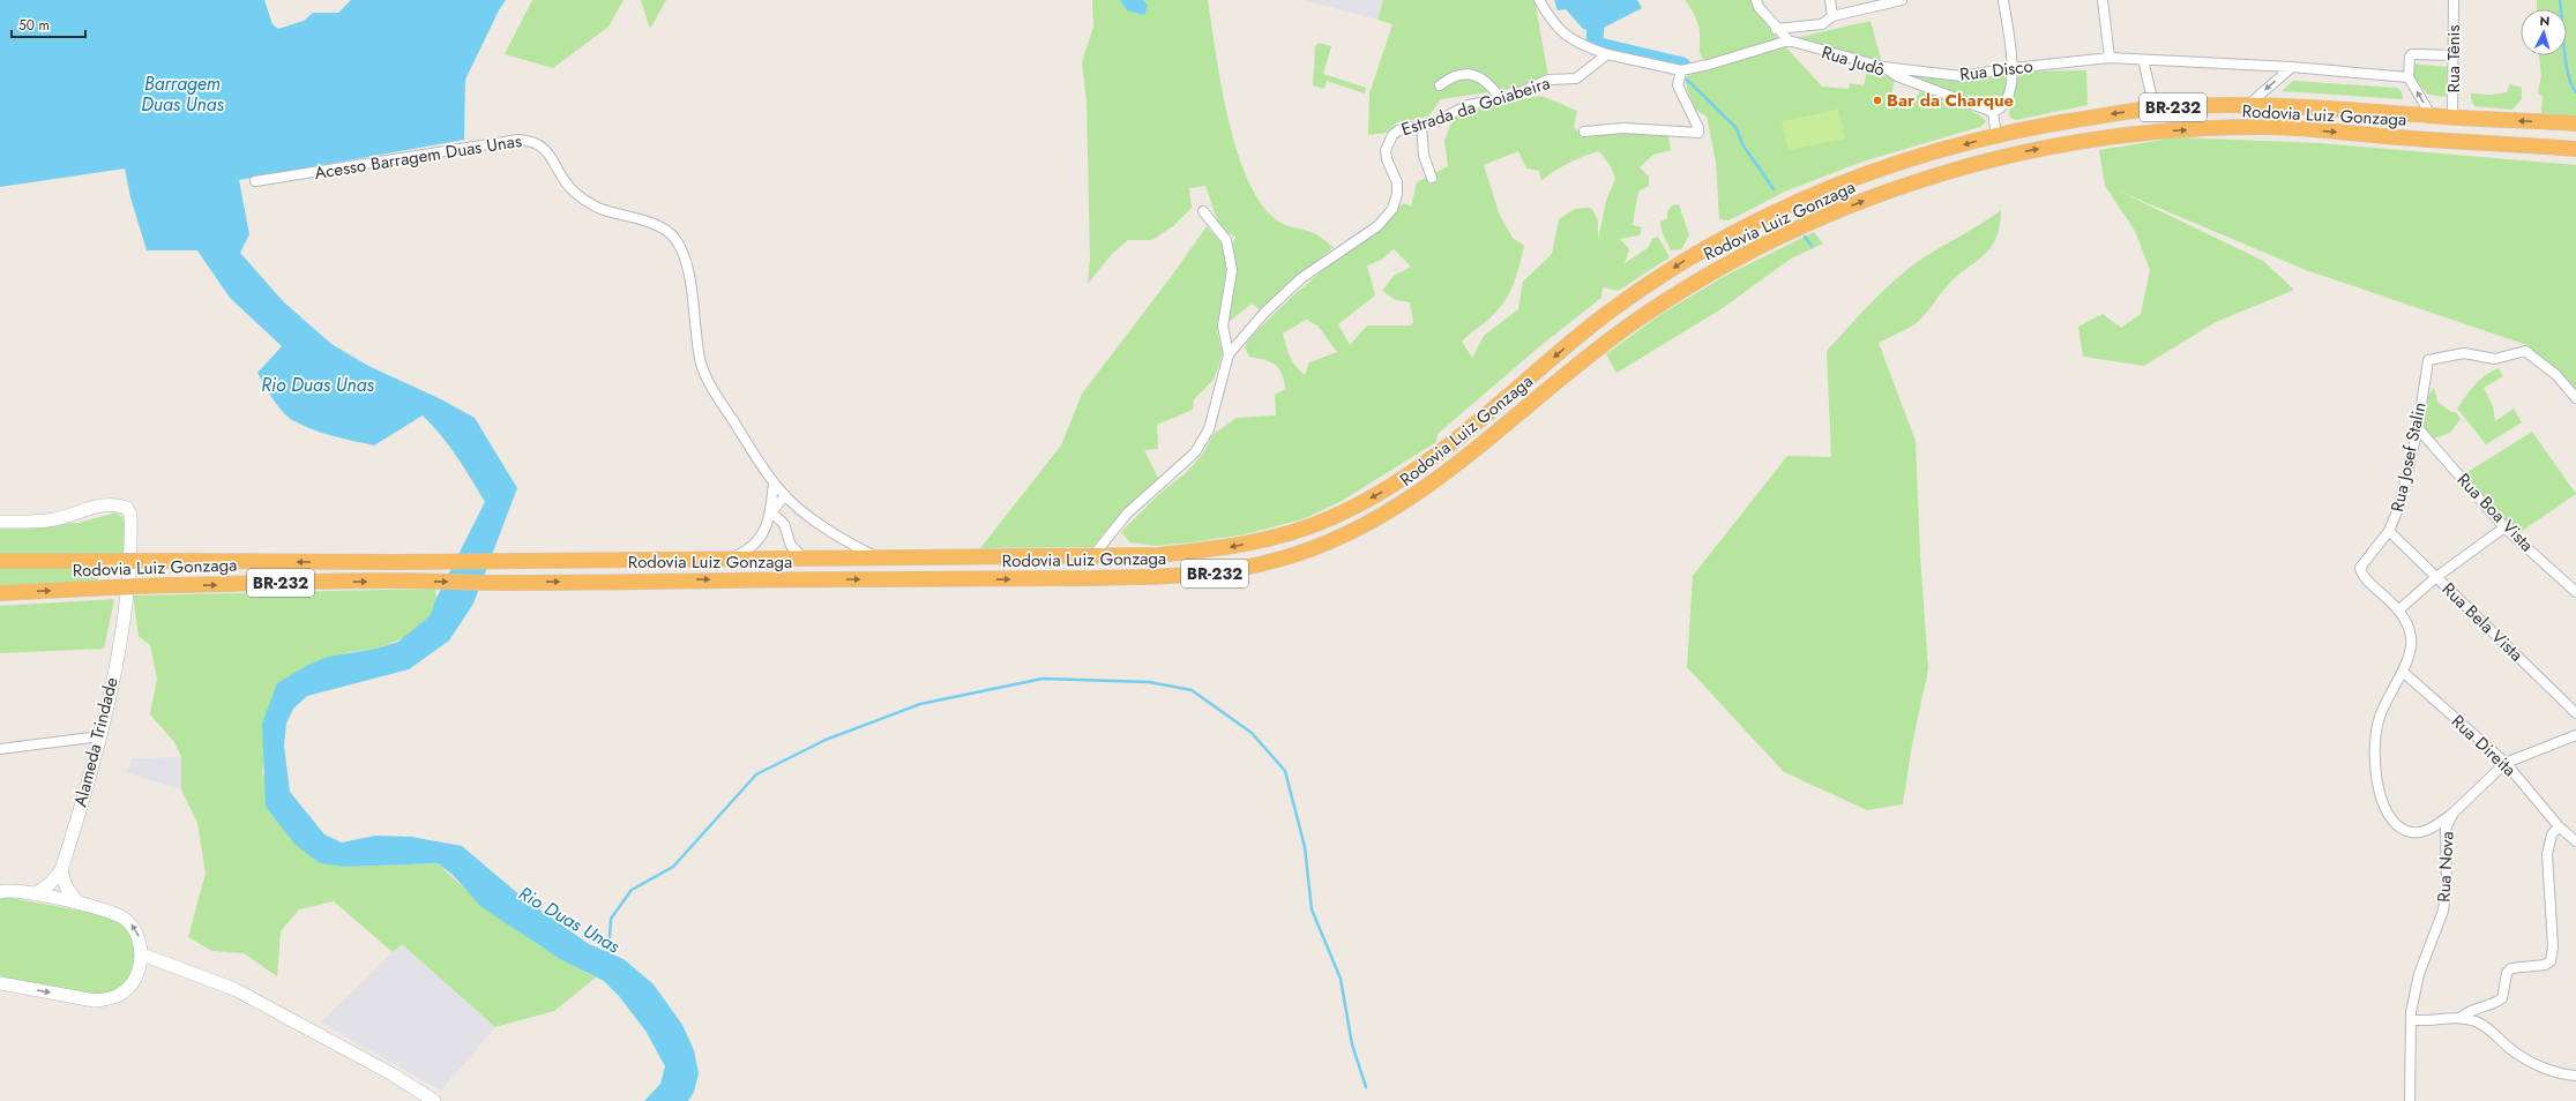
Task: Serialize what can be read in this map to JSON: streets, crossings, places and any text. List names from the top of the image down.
{
  "streets": {
    "highway": ["BR-232", "Rodovia Luiz Gonzaga"],
    "main road": ["Alameda Trindade"],
    "street": [
      "Rua Tênis",
      "Rua Judô",
      "Rua Disco",
      "Estrada da Goiabeira",
      "Acesso Barragem Duas Unas",
      "Rua Josef Stalin",
      "Rua Boa Vista",
      "Rua Bela Vista",
      "Rua Direita",
      "Rua Nova"
    ]
  },
  "crossings": [
    ["Rua Tênis", "Rodovia Luiz Gonzaga"],
    ["Rua Judô", "Rua Disco"],
    ["Estrada da Goiabeira", "Rodovia Luiz Gonzaga"],
    ["Rodovia Luiz Gonzaga", "Acesso Barragem Duas Unas"],
    ["Rua Josef Stalin", "Rua Boa Vista"],
    ["Rua Josef Stalin", "Rua Bela Vista"],
    ["Rua Direita", "Rua Nova"]
  ],
  "water": ["Barragem Duas Unas", "Rio Duas Unas"],
  "places": ["Bar da Charque"],
  "scale_bar": "50 m",
  "north": "top"
}
